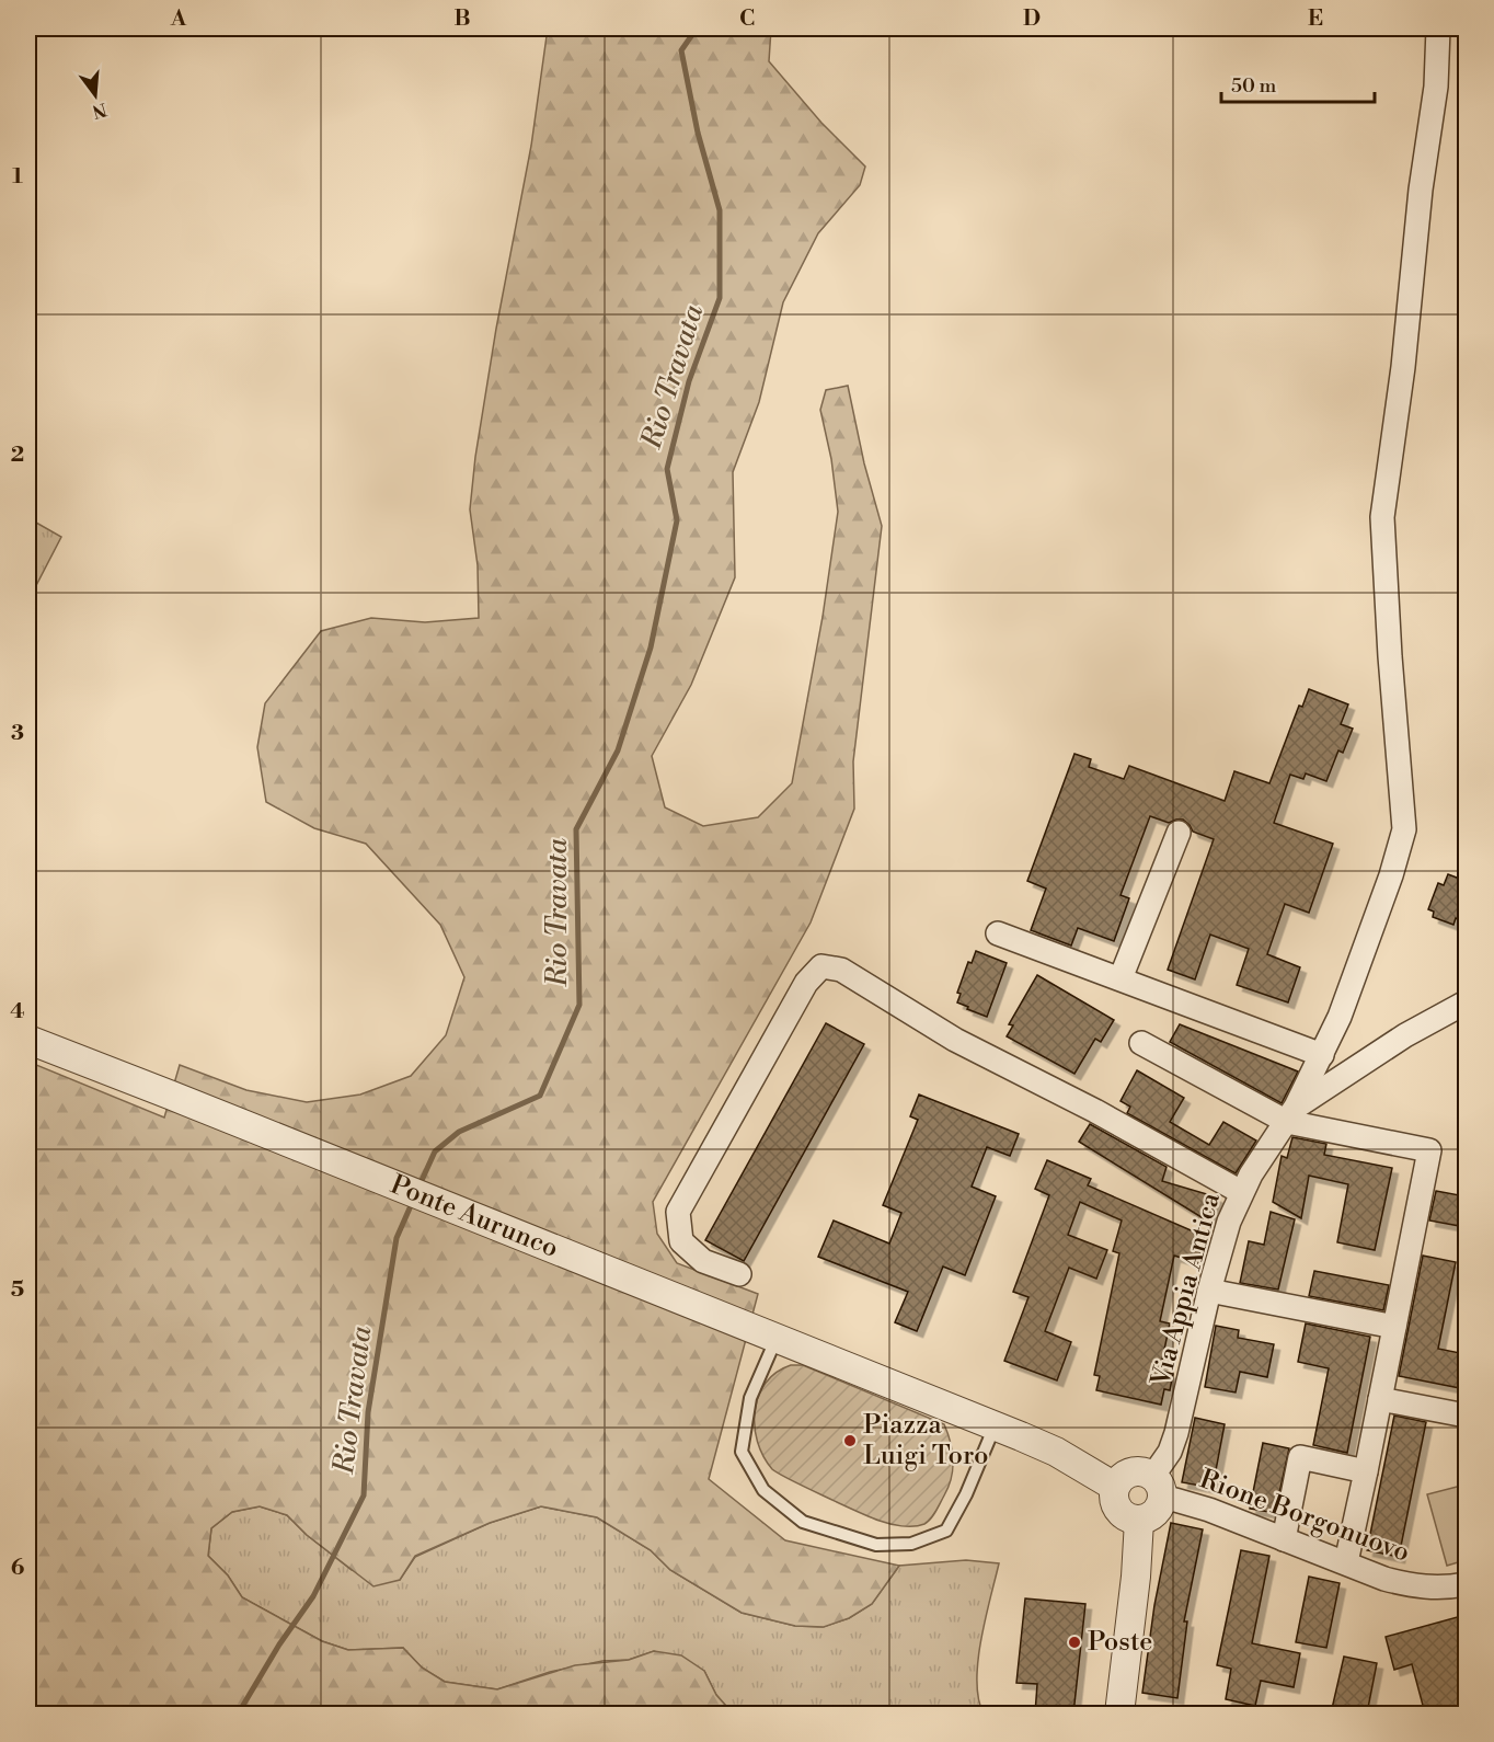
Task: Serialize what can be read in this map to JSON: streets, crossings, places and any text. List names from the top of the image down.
{
  "streets": {
    "street": ["Ponte Aurunco", "Via Appia Antica", "Rione Borgonuovo"]
  },
  "crossings": [
    ["Ponte Aurunco", "Via Appia Antica"],
    ["Ponte Aurunco", "Rione Borgonuovo"],
    ["Via Appia Antica", "Rione Borgonuovo"]
  ],
  "water": ["Rio Travata"],
  "places": ["Piazza Luigi Toro", "Poste"],
  "scale_bar": "50 m",
  "north": "bottom",
  "grid": {
    "columns": [
      "A",
      "B",
      "C",
      "D",
      "E"
    ],
    "rows": [
      "1",
      "2",
      "3",
      "4",
      "5",
      "6"
    ]
  }
}
